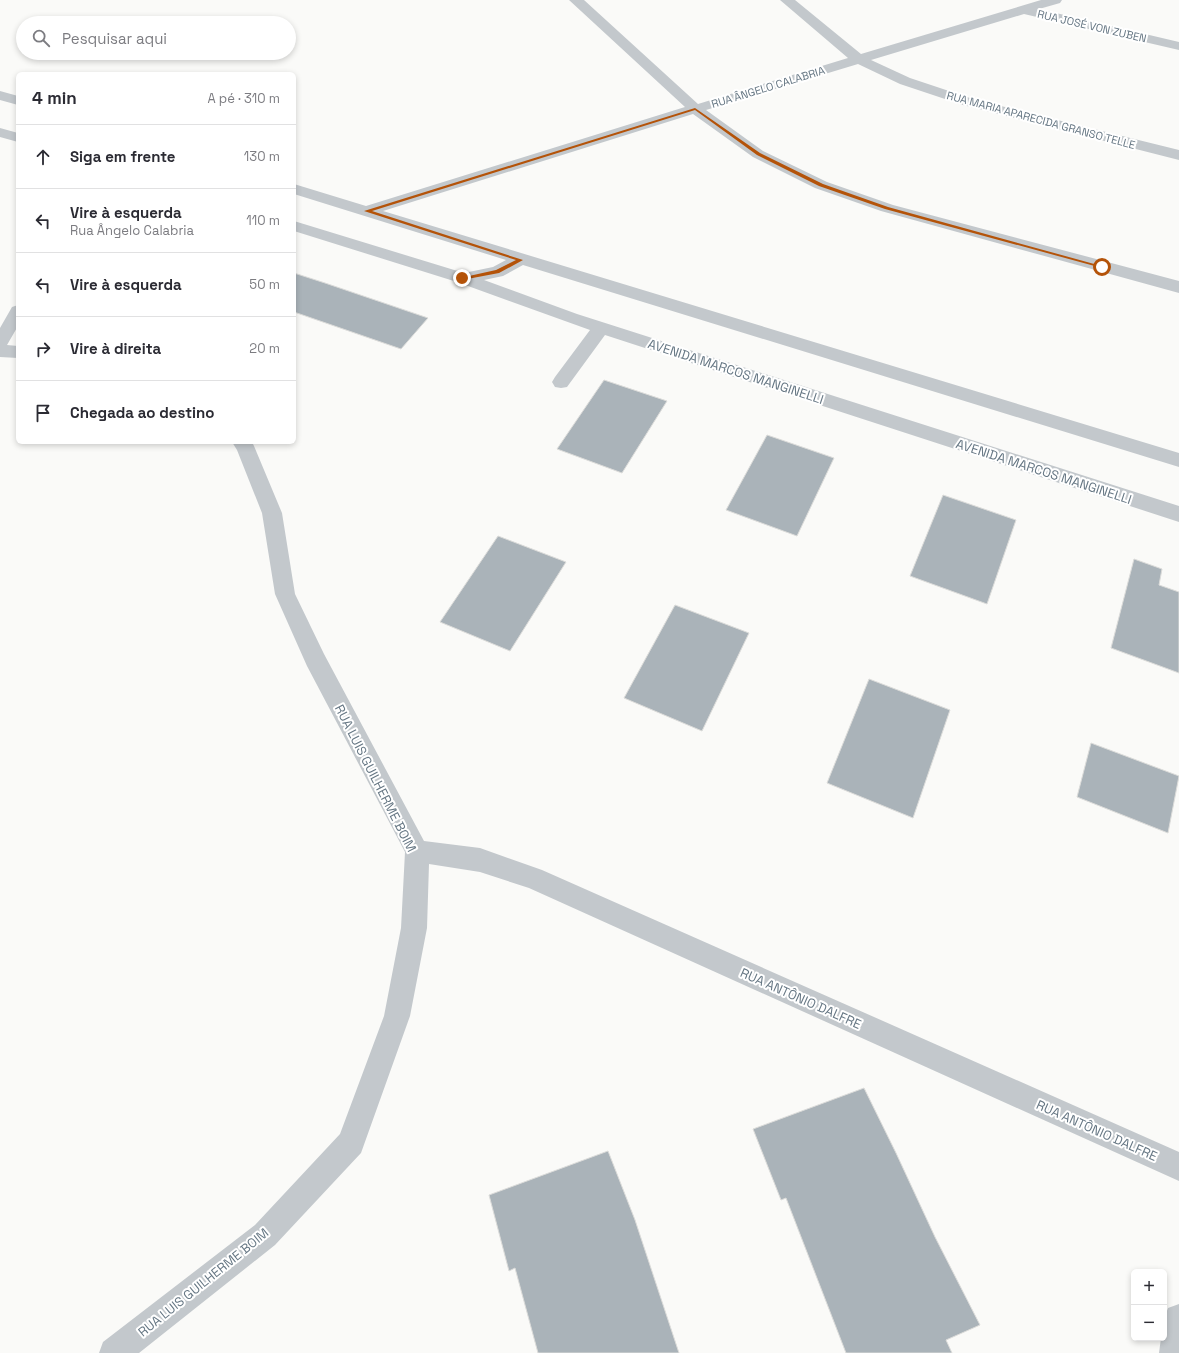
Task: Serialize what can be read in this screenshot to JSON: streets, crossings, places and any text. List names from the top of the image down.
{
  "streets": {
    "street": [
      "RUA JOSÉ VON ZUBEN",
      "RUA ÂNGELO CALABRIA",
      "RUA MARIA APARECIDA GRANSO TELLE",
      "AVENIDA MARCOS MANGINELLI",
      "RUA LUIS GUILHERME BOIM",
      "RUA ANTÔNIO DALFRE"
    ]
  },
  "crossings": [
    ["RUA JOSÉ VON ZUBEN", "RUA ÂNGELO CALABRIA"],
    ["RUA ÂNGELO CALABRIA", "RUA MARIA APARECIDA GRANSO TELLE"],
    ["RUA LUIS GUILHERME BOIM", "RUA ANTÔNIO DALFRE"]
  ],
  "page": {
    "search": "Pesquisar aqui",
    "heading": ["4 min", "A pé · 310 m"],
    "list": [
      ["Siga em frente", "130 m"],
      ["Vire à esquerda", "Rua Ângelo Calabria", "110 m"],
      ["Vire à esquerda", "50 m"],
      ["Vire à direita", "20 m"],
      "Chegada ao destino"
    ],
    "map_buttons": ["+", "−"]
  }
}
